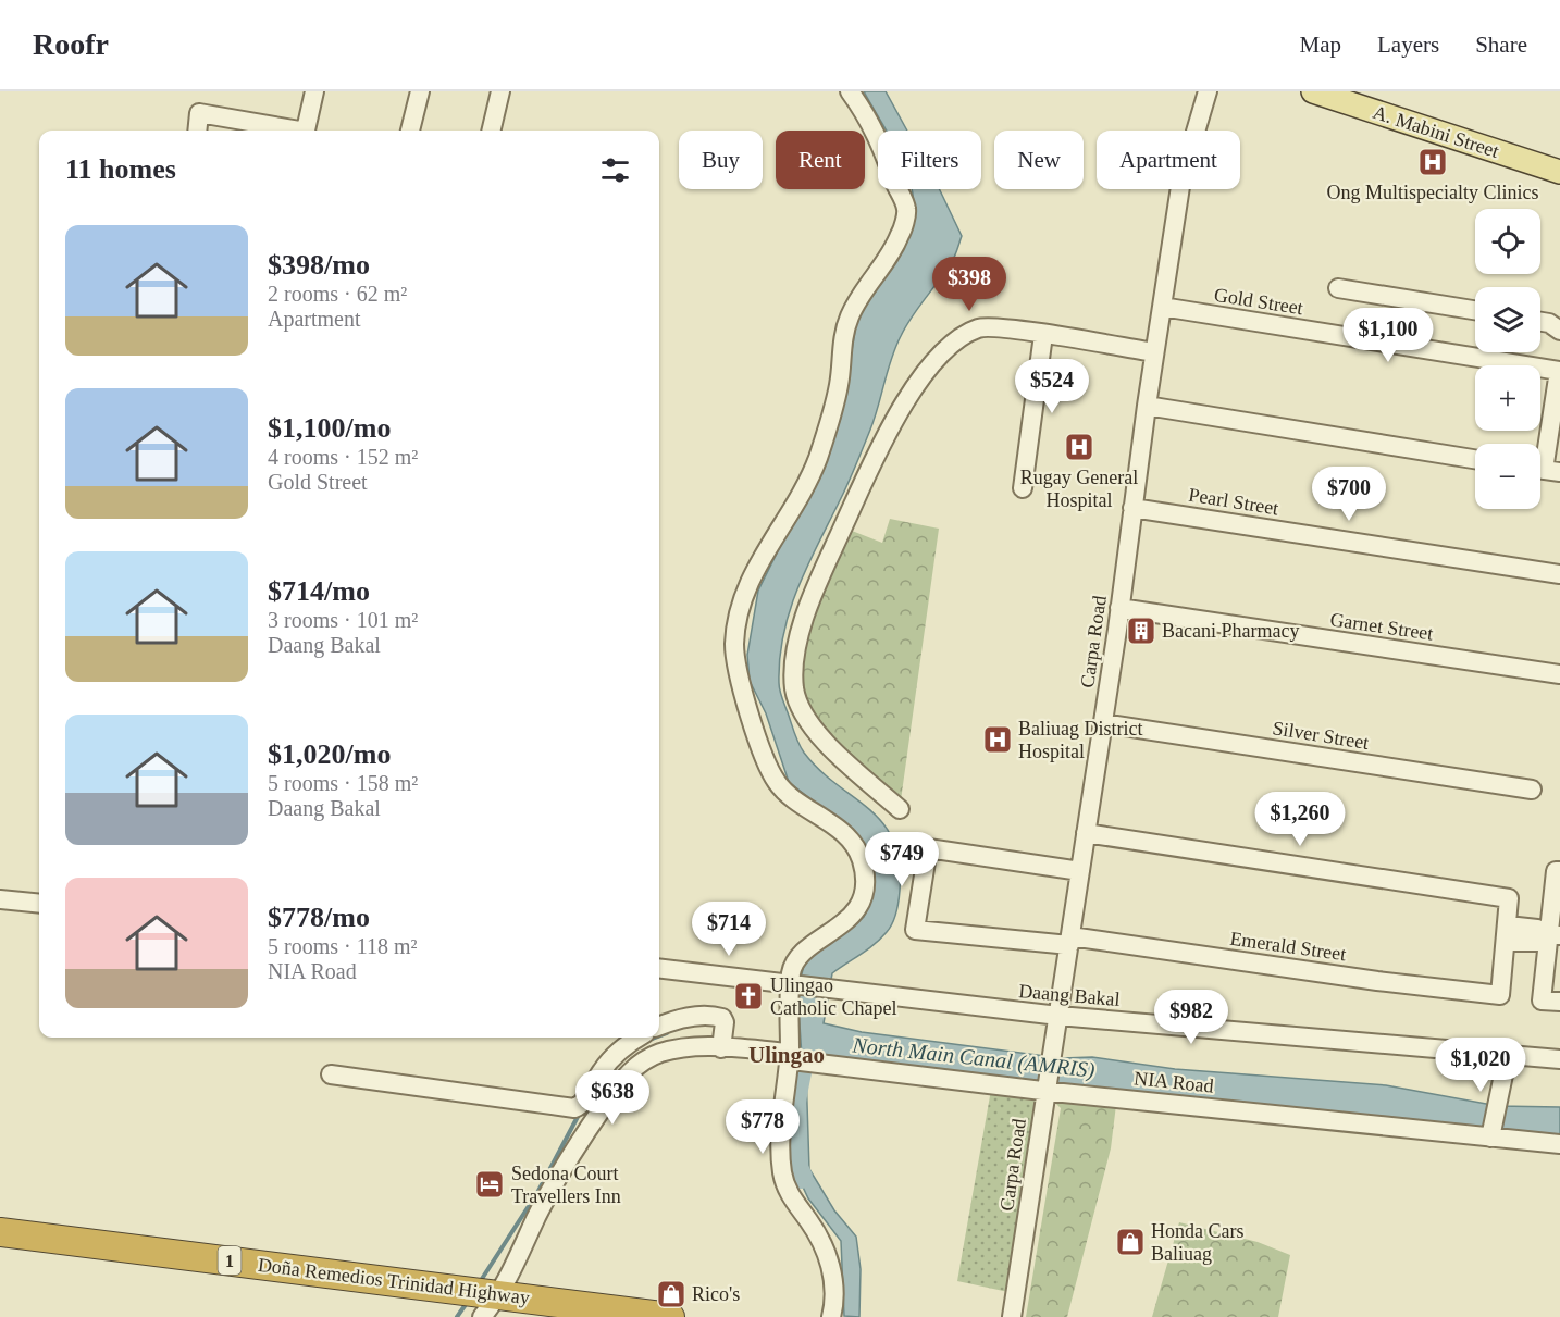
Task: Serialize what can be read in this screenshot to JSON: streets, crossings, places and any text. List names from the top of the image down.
{
  "streets": {
    "highway": ["1", "Doña Remedios Trinidad Highway"],
    "main road": ["A. Mabini Street"],
    "street": [
      "Gold Street",
      "Pearl Street",
      "Garnet Street",
      "Carpa Road",
      "Silver Street",
      "Emerald Street",
      "Daang Bakal",
      "NIA Road"
    ]
  },
  "crossings": [
    ["Gold Street", "Carpa Road"],
    ["Pearl Street", "Carpa Road"],
    ["Garnet Street", "Carpa Road"],
    ["Carpa Road", "Silver Street"],
    ["Carpa Road", "Emerald Street"],
    ["Carpa Road", "Daang Bakal"],
    ["Carpa Road", "NIA Road"],
    ["NIA Road", "Doña Remedios Trinidad Highway"]
  ],
  "districts": ["Ulingao"],
  "water": ["North Main Canal (AMRIS)"],
  "places": {
    "hospital": ["Ong Multispecialty Clinics", "Rugay General Hospital", "Baliuag District Hospital"],
    "building": ["Bacani Pharmacy"],
    "church": ["Ulingao Catholic Chapel"],
    "hotel": ["Sedona Court Travellers Inn"],
    "shop": ["Honda Cars Baliuag", "Rico's"]
  },
  "page": {
    "header": "Roofr",
    "nav": ["Map", "Layers", "Share"],
    "chip": [
      "Buy",
      "Rent",
      "Filters",
      "New",
      "Apartment"
    ],
    "heading": "11 homes",
    "map_buttons": ["+", "−"],
    "list": [
      {
        "name": "$398/mo",
        "note": "2 rooms · 62 m² · Apartment"
      },
      {
        "name": "$1,100/mo",
        "note": "4 rooms · 152 m² · Gold Street"
      },
      {
        "name": "$714/mo",
        "note": "3 rooms · 101 m² · Daang Bakal"
      },
      {
        "name": "$1,020/mo",
        "note": "5 rooms · 158 m² · Daang Bakal"
      },
      {
        "name": "$778/mo",
        "note": "5 rooms · 118 m² · NIA Road"
      }
    ],
    "price": [
      "$398",
      "$1,100",
      "$524",
      "$700",
      "$1,260",
      "$749",
      "$714",
      "$982",
      "$1,020",
      "$638",
      "$778"
    ]
  }
}
